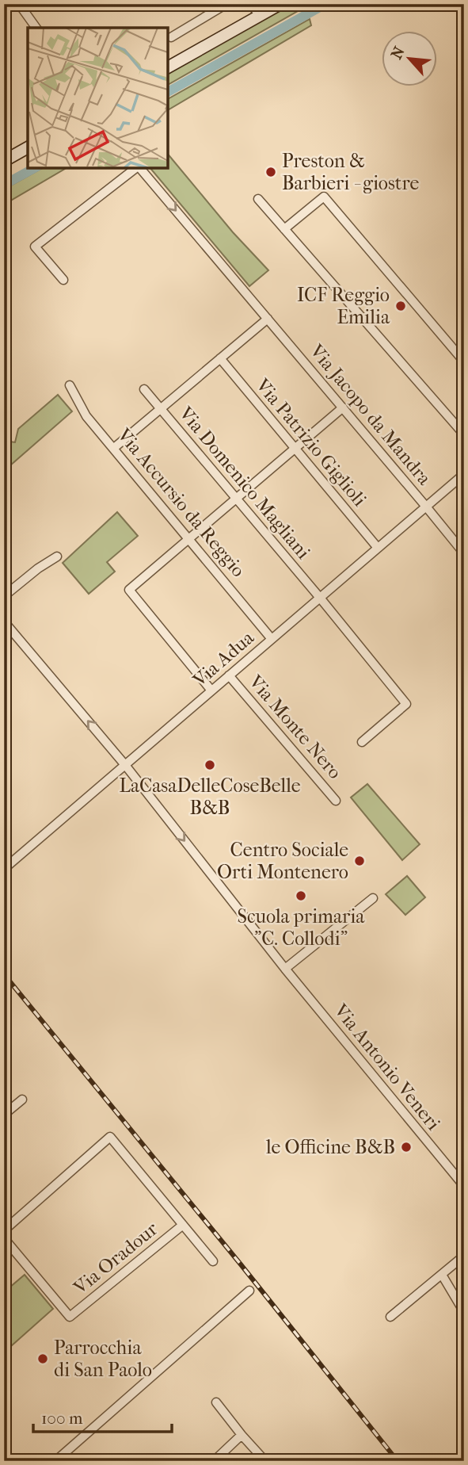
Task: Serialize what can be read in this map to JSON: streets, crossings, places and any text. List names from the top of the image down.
{
  "streets": {
    "street": [
      "Via Jacopo da Mandra",
      "Via Patrizio Giglioli",
      "Via Domenico Magliani",
      "Via Accursio da Reggio",
      "Via Adua",
      "Via Monte Nero",
      "Via Antonio Veneri",
      "Via Oradour"
    ]
  },
  "crossings": [
    ["Via Jacopo da Mandra", "Via Adua"],
    ["Via Patrizio Giglioli", "Via Adua"],
    ["Via Domenico Magliani", "Via Adua"],
    ["Via Accursio da Reggio", "Via Adua"],
    ["Via Adua", "Via Monte Nero"],
    ["Via Adua", "Via Antonio Veneri"]
  ],
  "places": [
    "Preston & Barbieri - giostre",
    "ICF Reggio Emilia",
    "LaCasaDelleCoseBelle B&B",
    "Centro Sociale Orti Montenero",
    "Scuola primaria \"C. Collodi\"",
    "le Officine B&B",
    "Parrocchia di San Paolo"
  ],
  "scale_bar": "100 m",
  "north": "top left"
}
